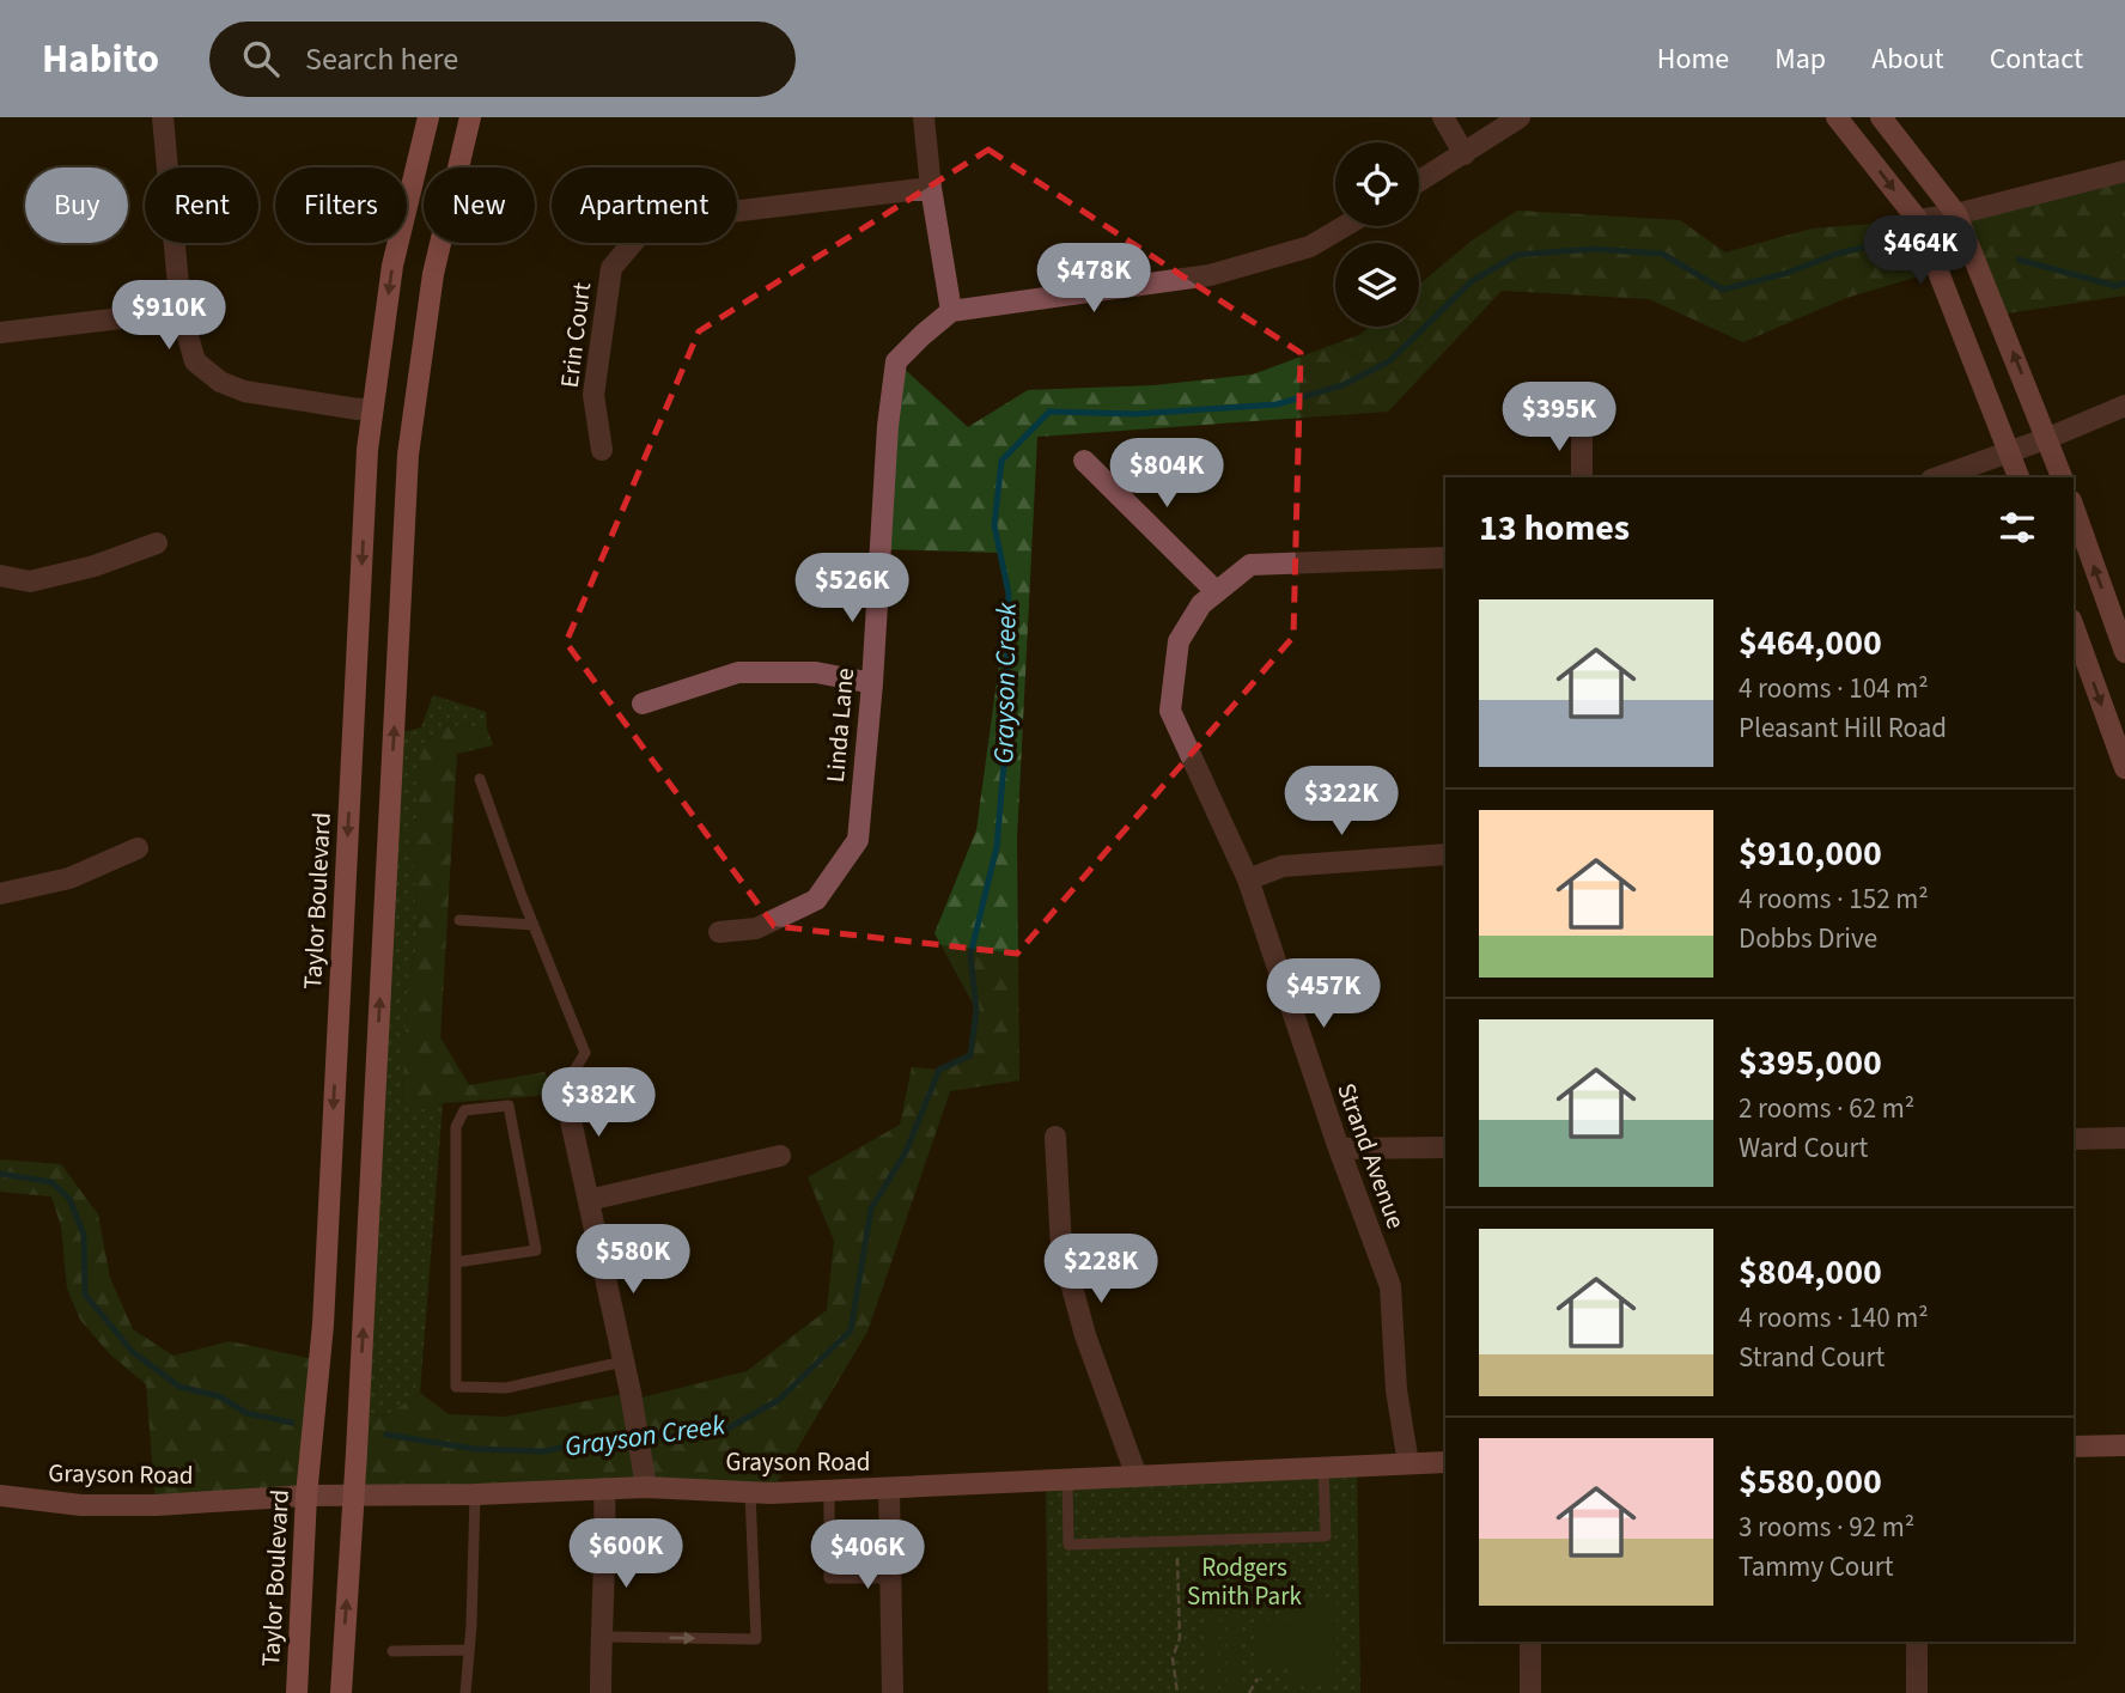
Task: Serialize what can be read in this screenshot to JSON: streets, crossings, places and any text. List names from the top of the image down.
{
  "streets": {
    "main road": ["Taylor Boulevard"],
    "street": [
      "Erin Court",
      "Linda Lane",
      "Strand Avenue",
      "Grayson Road"
    ]
  },
  "crossings": [
    ["Taylor Boulevard", "Grayson Road"],
    ["Strand Avenue", "Grayson Road"]
  ],
  "water": ["Grayson Creek"],
  "parks": ["Rodgers Smith Park"],
  "page": {
    "header": "Habito",
    "search": "Search here",
    "nav": [
      "Home",
      "Map",
      "About",
      "Contact"
    ],
    "chip": [
      "Buy",
      "Rent",
      "Filters",
      "New",
      "Apartment"
    ],
    "price": [
      "$464K",
      "$478K",
      "$910K",
      "$395K",
      "$804K",
      "$526K",
      "$322K",
      "$457K",
      "$382K",
      "$580K",
      "$228K",
      "$600K",
      "$406K"
    ],
    "heading": "13 homes",
    "list": [
      {
        "name": "$464,000",
        "note": "4 rooms · 104 m² · Pleasant Hill Road"
      },
      {
        "name": "$910,000",
        "note": "4 rooms · 152 m² · Dobbs Drive"
      },
      {
        "name": "$395,000",
        "note": "2 rooms · 62 m² · Ward Court"
      },
      {
        "name": "$804,000",
        "note": "4 rooms · 140 m² · Strand Court"
      },
      {
        "name": "$580,000",
        "note": "3 rooms · 92 m² · Tammy Court"
      }
    ]
  }
}
